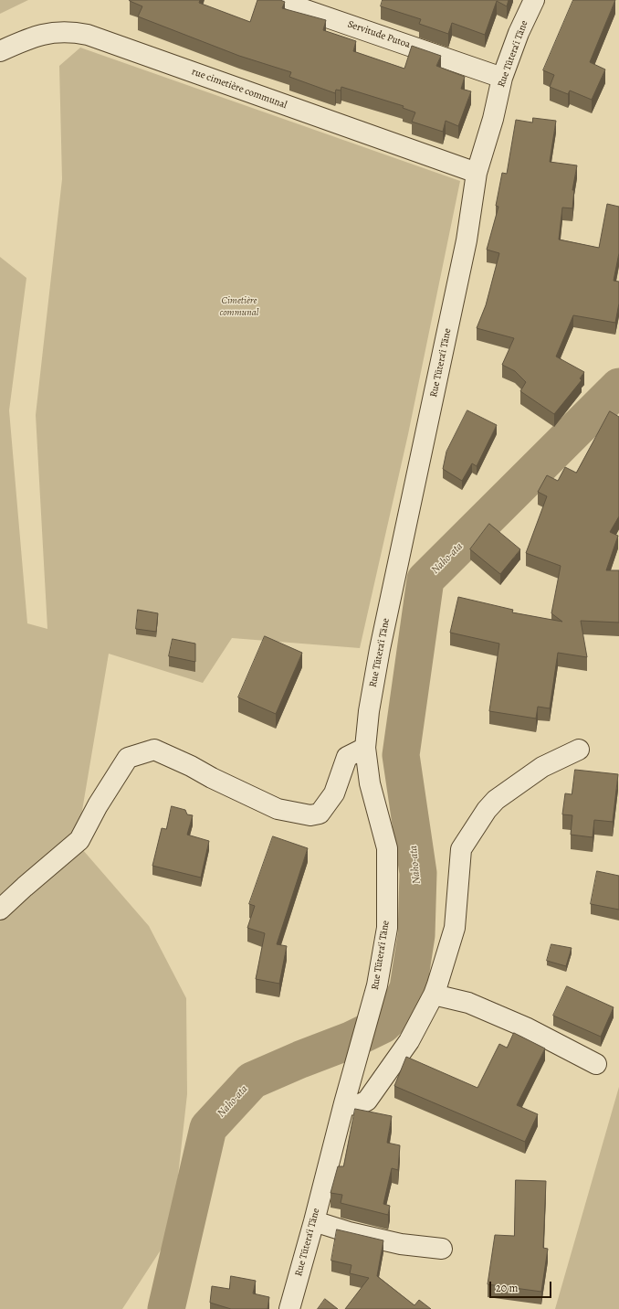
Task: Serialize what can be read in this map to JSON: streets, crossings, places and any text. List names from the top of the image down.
{
  "streets": {
    "street": ["Servitude Putoa", "Rue Tūtera'i Tāne", "rue cimetière communal"]
  },
  "crossings": [
    ["Servitude Putoa", "Rue Tūtera'i Tāne"],
    ["Rue Tūtera'i Tāne", "rue cimetière communal"]
  ],
  "water": ["Naho-ata"],
  "parks": ["Cimetière communal"],
  "scale_bar": "20 m"
}
